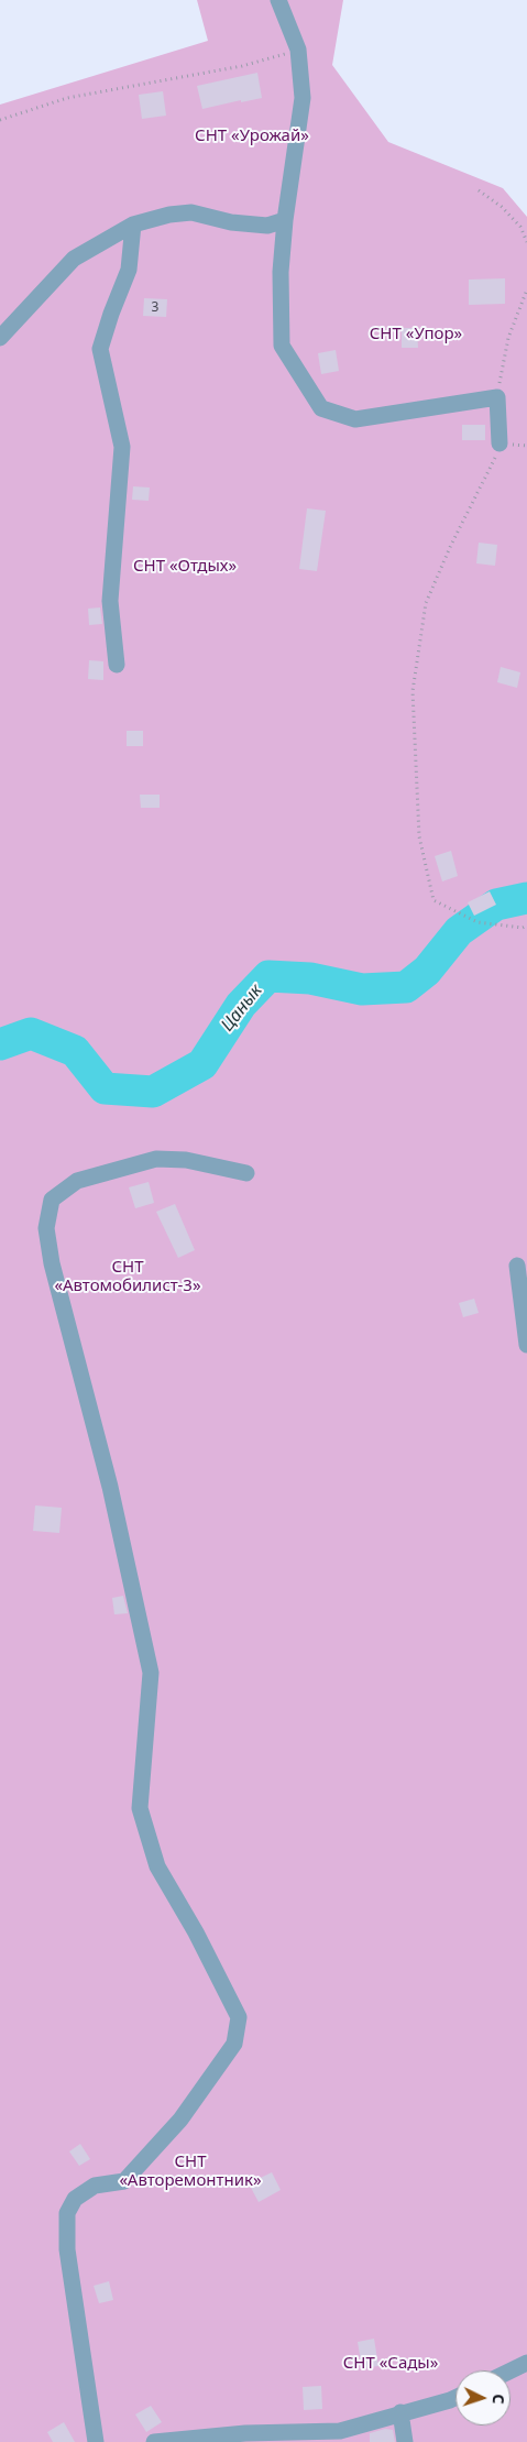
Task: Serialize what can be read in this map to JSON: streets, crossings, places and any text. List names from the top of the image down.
{
  "water": ["Цанык"],
  "parks": [
    "СНТ «Урожай»",
    "СНТ «Упор»",
    "СНТ «Отдых»",
    "СНТ «Автомобилист-3»",
    "СНТ «Авторемонтник»",
    "СНТ «Сады»"
  ],
  "house_numbers": ["3"],
  "north": "right"
}
